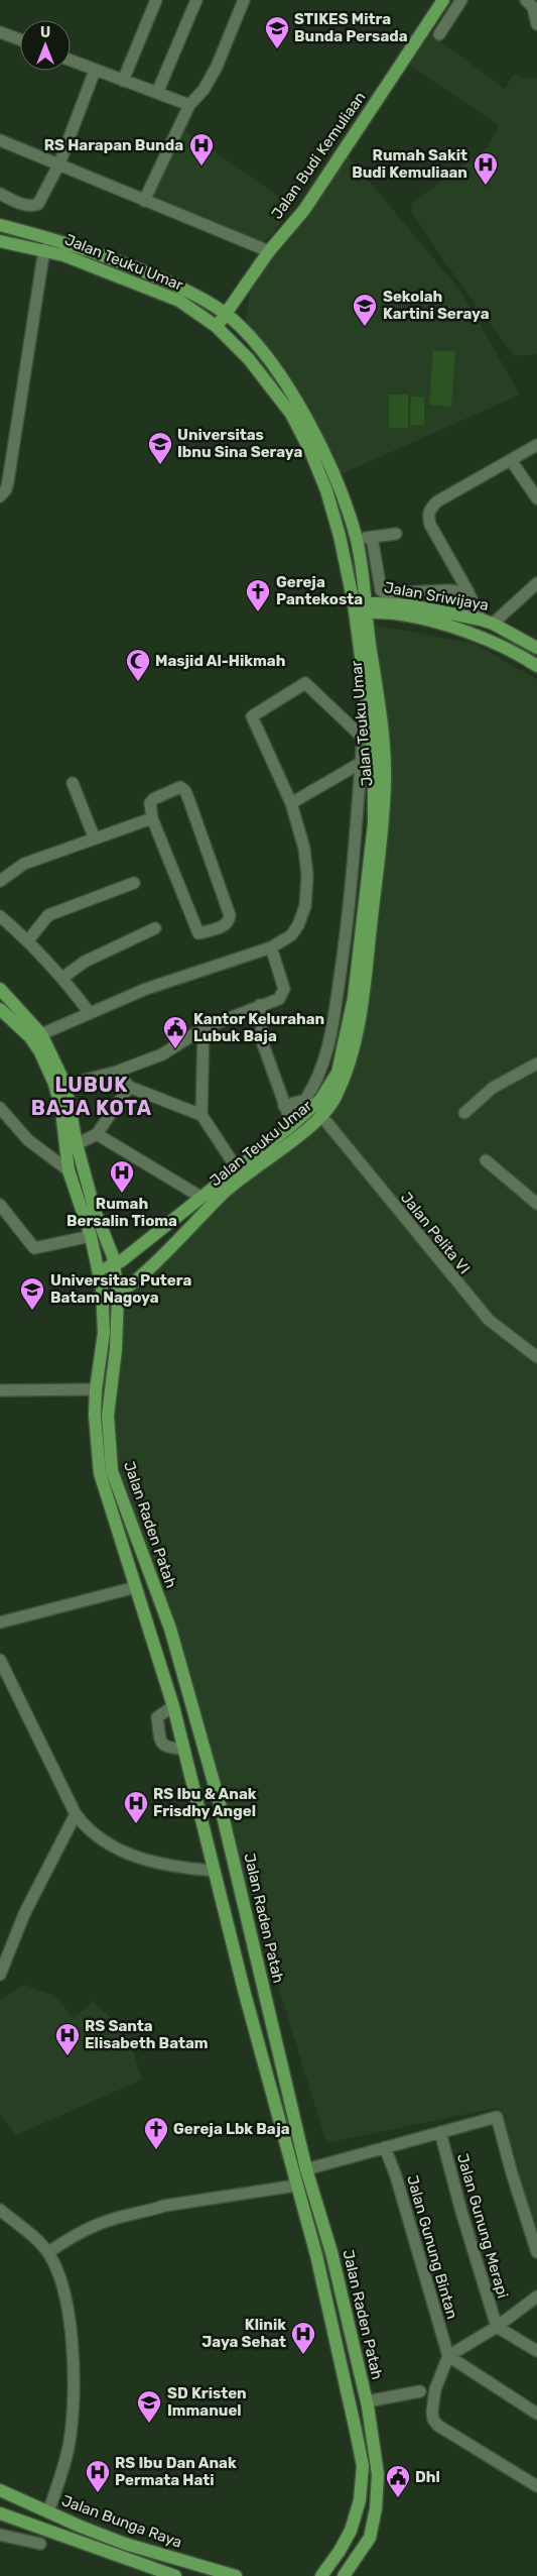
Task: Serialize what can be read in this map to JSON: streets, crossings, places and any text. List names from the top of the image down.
{
  "streets": {
    "main road": [
      "Jalan Budi Kemuliaan",
      "Jalan Teuku Umar",
      "Jalan Sriwijaya",
      "Jalan Raden Patah",
      "Jalan Bunga Raya"
    ],
    "street": ["Jalan Pelita VI", "Jalan Gunung Merapi", "Jalan Gunung Bintan"]
  },
  "crossings": [
    ["Jalan Budi Kemuliaan", "Jalan Teuku Umar"],
    ["Jalan Teuku Umar", "Jalan Sriwijaya"],
    ["Jalan Teuku Umar", "Jalan Pelita VI"],
    ["Jalan Teuku Umar", "Jalan Raden Patah"]
  ],
  "districts": ["LUBUK BAJA KOTA"],
  "places": {
    "school or university": [
      "STIKES Mitra Bunda Persada",
      "Sekolah Kartini Seraya",
      "Universitas Ibnu Sina Seraya",
      "Universitas Putera Batam Nagoya",
      "SD Kristen Immanuel"
    ],
    "hospital": [
      "RS Harapan Bunda",
      "Rumah Sakit Budi Kemuliaan",
      "Rumah Bersalin Tioma",
      "RS Ibu & Anak Frisdhy Angel",
      "RS Santa Elisabeth Batam",
      "Klinik Jaya Sehat",
      "RS Ibu Dan Anak Permata Hati"
    ],
    "church": ["Gereja Pantekosta", "Gereja Lbk Baja"],
    "mosque": ["Masjid Al-Hikmah"],
    "public building": ["Kantor Kelurahan Lubuk Baja", "Dhl"]
  },
  "north": "top"
}
